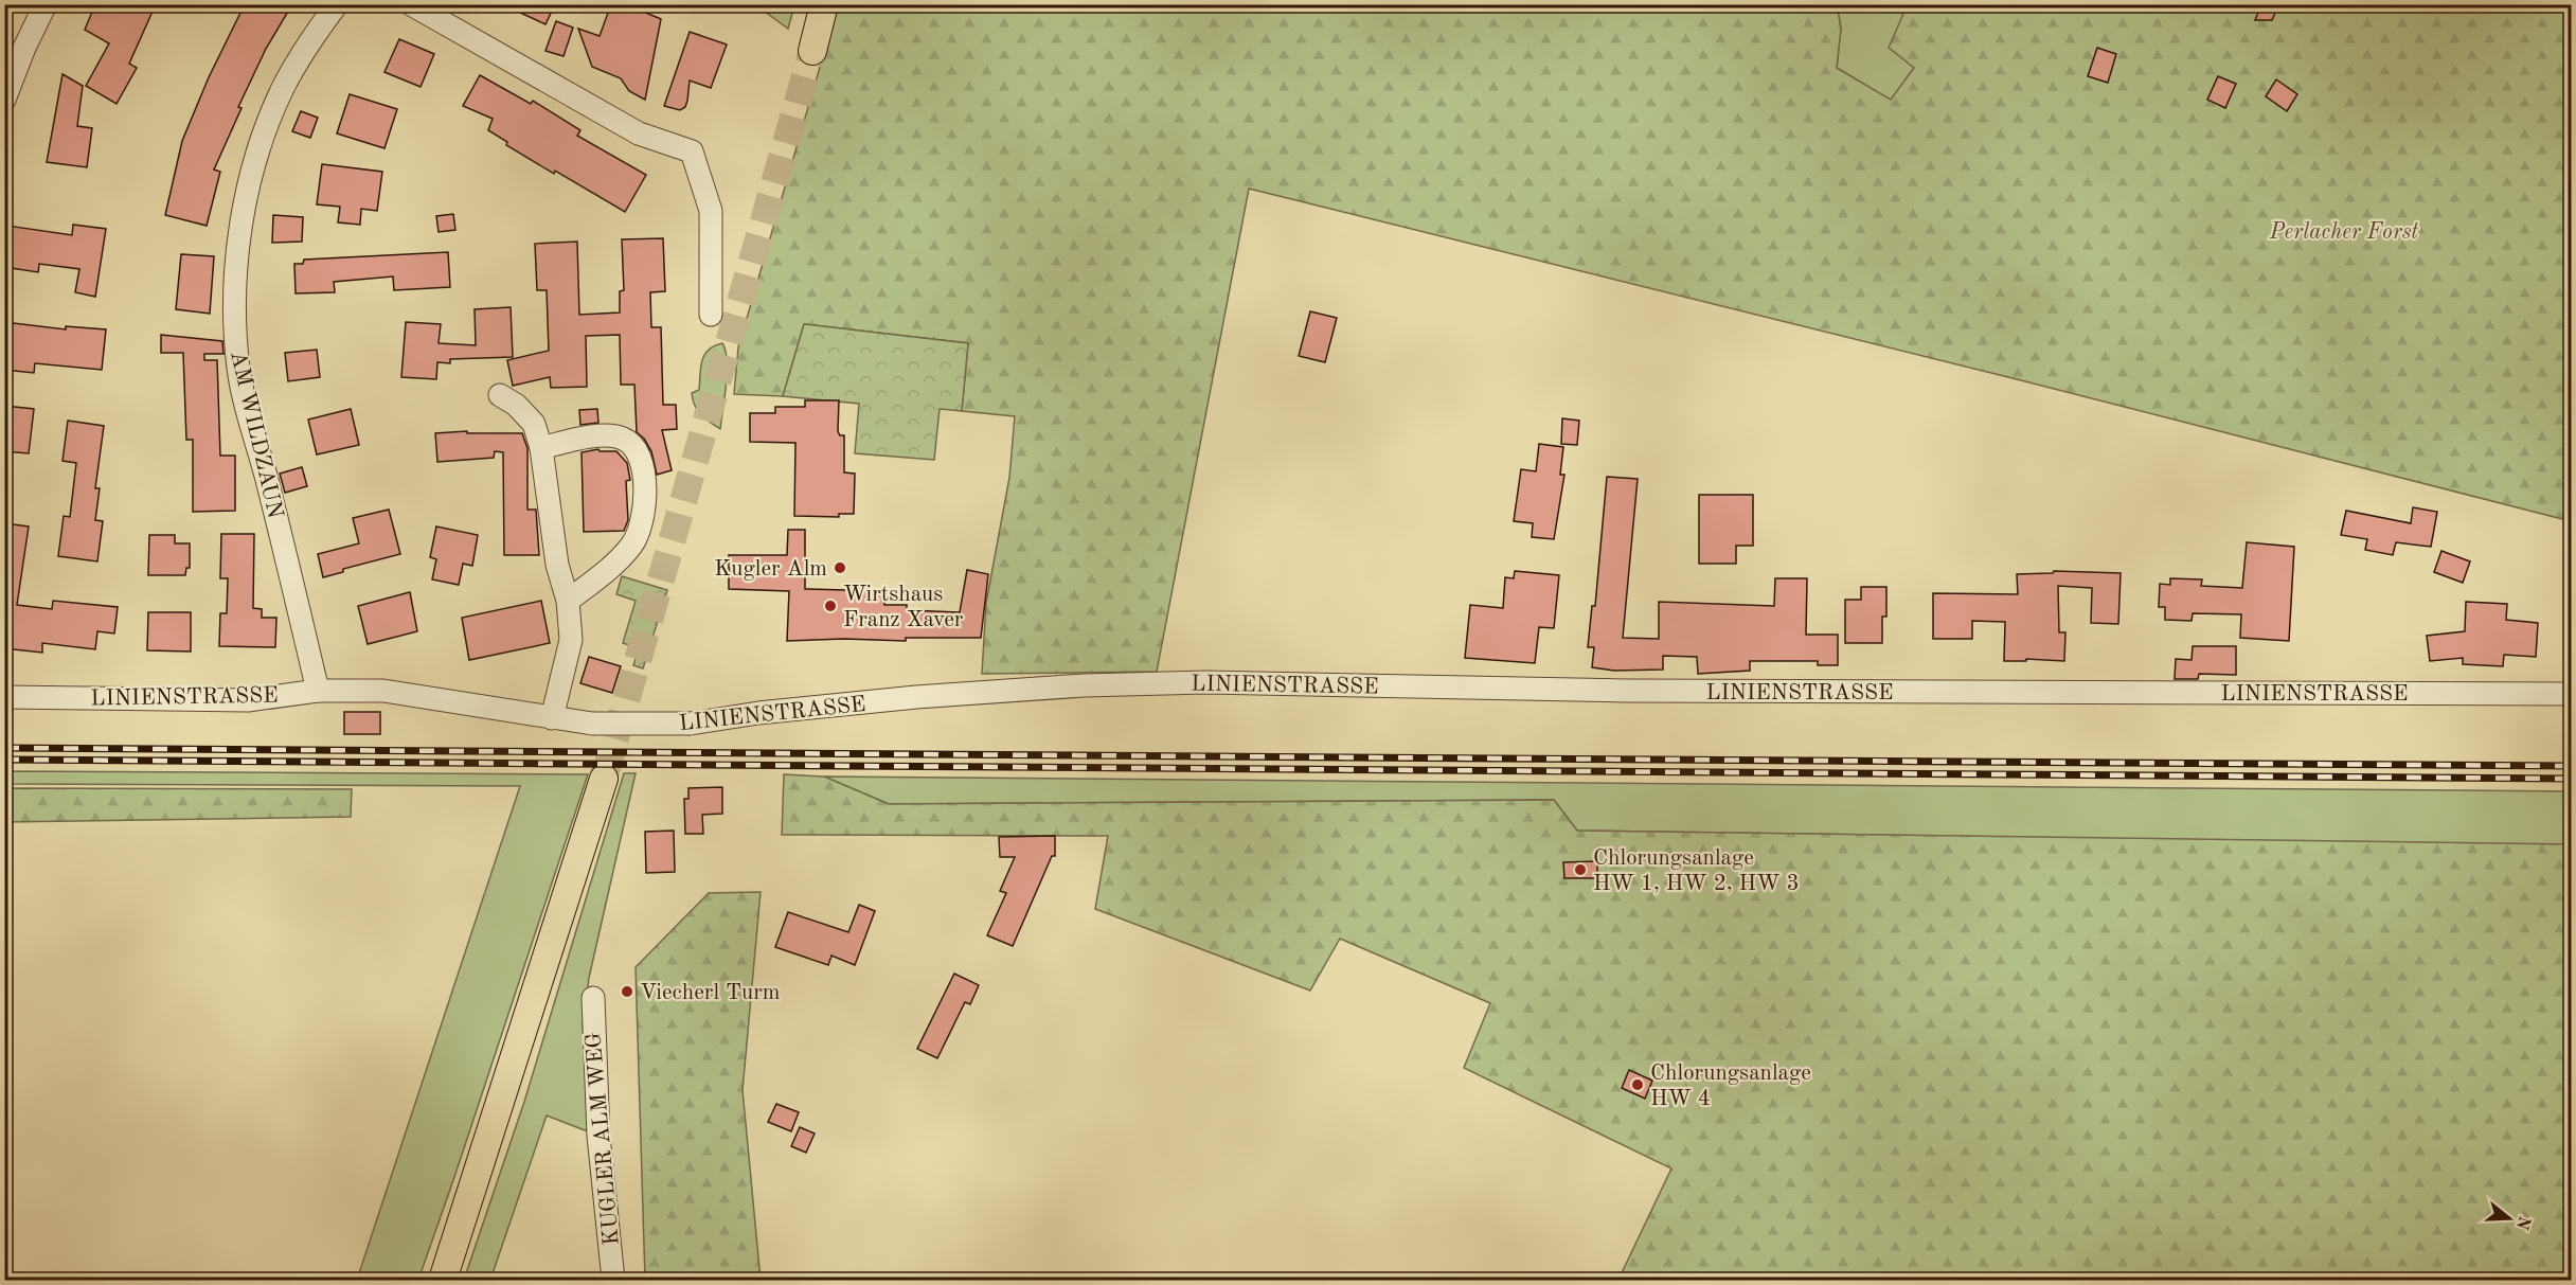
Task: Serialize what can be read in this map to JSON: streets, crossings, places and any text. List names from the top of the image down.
{
  "streets": {
    "street": ["AM WILDZAUN", "LINIENSTRASSE", "KUGLER ALM WEG"]
  },
  "crossings": [
    ["AM WILDZAUN", "LINIENSTRASSE"]
  ],
  "parks": ["Perlacher Forst"],
  "places": [
    "Kugler Alm",
    "Wirtshaus Franz Xaver",
    "Chlorungsanlage HW 1, HW 2, HW 3",
    "Viecherl Turm",
    "Chlorungsanlage HW 4"
  ],
  "north": "right"
}
